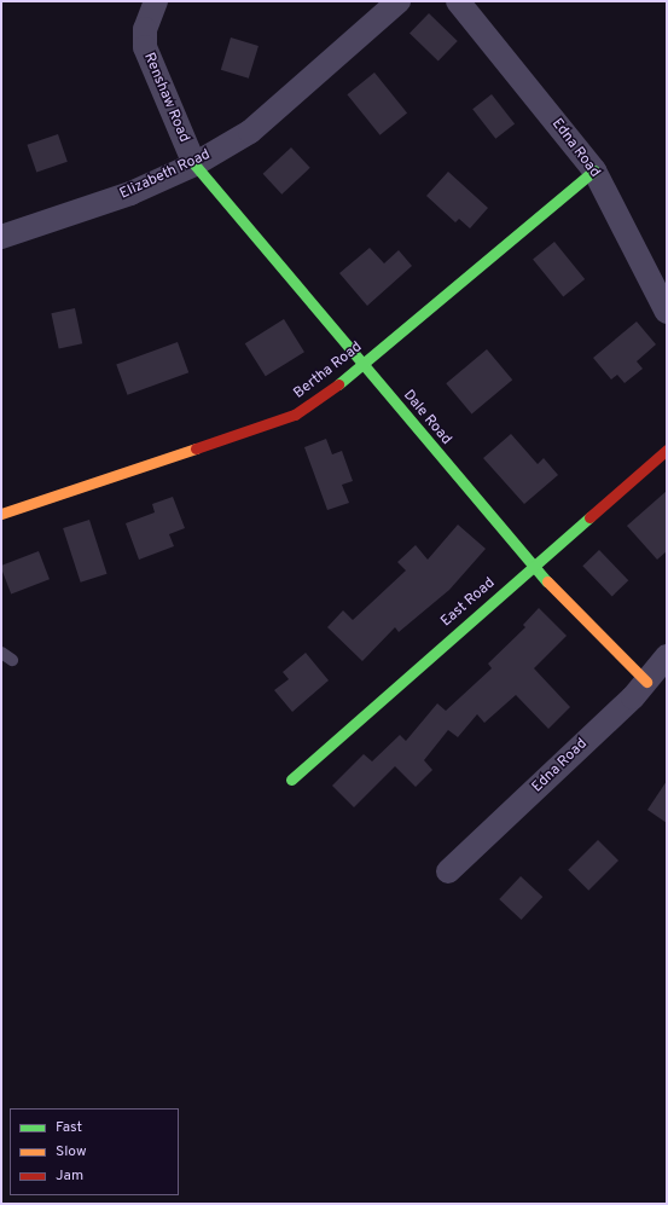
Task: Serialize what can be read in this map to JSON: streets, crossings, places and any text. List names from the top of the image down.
{
  "streets": {
    "street": [
      "Renshaw Road",
      "Edna Road",
      "Elizabeth Road",
      "Bertha Road",
      "Dale Road",
      "East Road"
    ]
  },
  "crossings": [
    ["Renshaw Road", "Elizabeth Road"],
    ["Renshaw Road", "Dale Road"],
    ["Edna Road", "Bertha Road"],
    ["Edna Road", "Dale Road"],
    ["Elizabeth Road", "Dale Road"],
    ["Bertha Road", "Dale Road"],
    ["Dale Road", "East Road"]
  ],
  "legend": ["Fast", "Slow", "Jam"]
}
